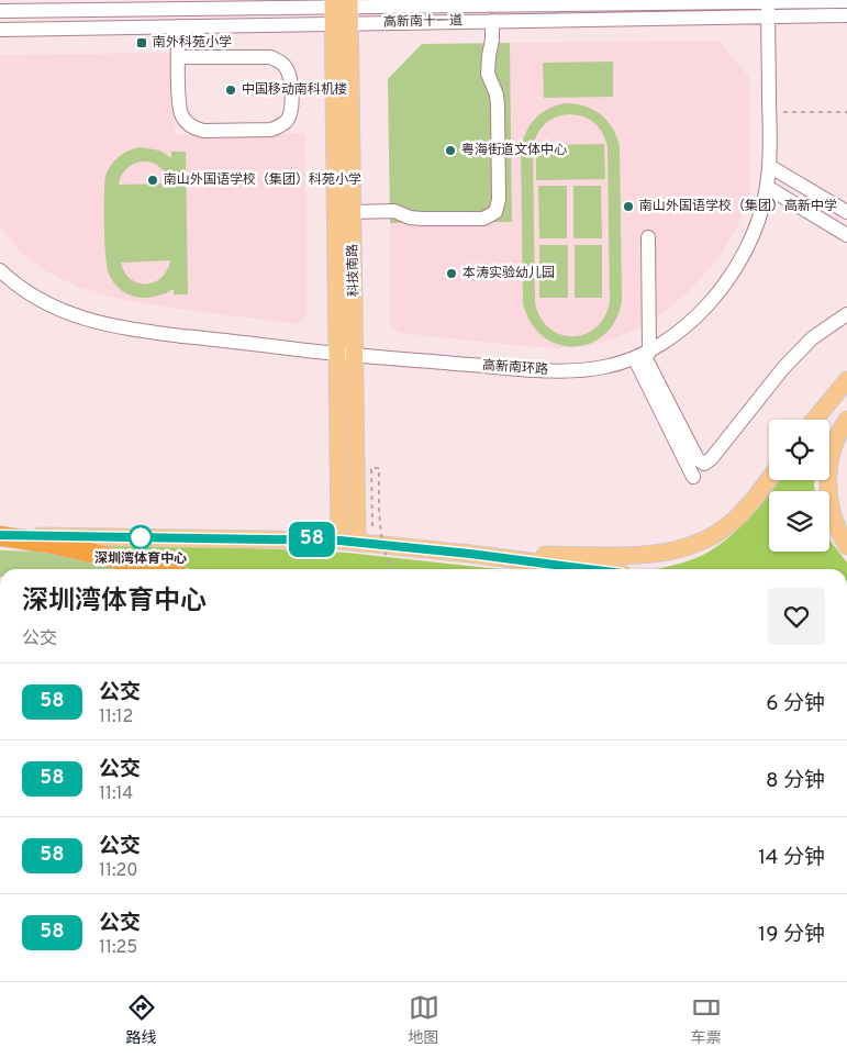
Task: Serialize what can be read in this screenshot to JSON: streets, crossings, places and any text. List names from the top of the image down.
{
  "streets": {
    "main road": ["科技南路"],
    "street": ["高新南十一道", "高新南环路"]
  },
  "crossings": [
    ["高新南十一道", "科技南路"],
    ["高新南十一道", "高新南环路"],
    ["科技南路", "高新南环路"]
  ],
  "places": {
    "transit": ["南外科苑小学"],
    "other": [
      "中国移动南科机楼",
      "粤海街道文体中心",
      "南山外国语学校（集团）科苑小学",
      "南山外国语学校（集团）高新中学",
      "本涛实验幼儿园",
      "深圳湾体育中心"
    ]
  },
  "lines": ["bus line 58"],
  "page": {
    "on_map": "58",
    "heading": ["深圳湾体育中心", "公交"],
    "list": [
      {
        "mark": "58",
        "name": "公交",
        "note": "11:12",
        "value": "6 分钟"
      },
      {
        "mark": "58",
        "name": "公交",
        "note": "11:14",
        "value": "8 分钟"
      },
      {
        "mark": "58",
        "name": "公交",
        "note": "11:20",
        "value": "14 分钟"
      },
      {
        "mark": "58",
        "name": "公交",
        "note": "11:25",
        "value": "19 分钟"
      }
    ],
    "tabs": ["路线", "地图", "车票"]
  }
}
